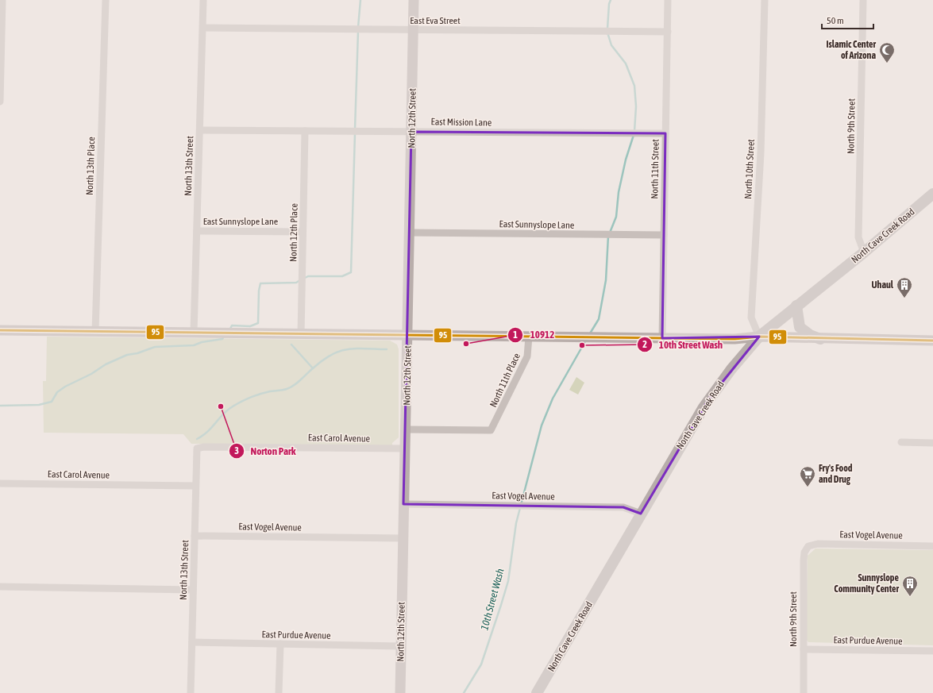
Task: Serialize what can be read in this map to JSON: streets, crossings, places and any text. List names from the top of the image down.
{
  "streets": {
    "main road": ["North Cave Creek Road"],
    "street": [
      "East Eva Street",
      "North 12th Street",
      "East Mission Lane",
      "North 9th Street",
      "North 13th Place",
      "North 13th Street",
      "North 11th Street",
      "North 10th Street",
      "East Sunnyslope Lane",
      "North 12th Place",
      "North 11th Place",
      "East Carol Avenue",
      "East Vogel Avenue",
      "East Purdue Avenue"
    ]
  },
  "crossings": [
    ["East Eva Street", "North 12th Street"],
    ["East Eva Street", "North 13th Street"],
    ["East Eva Street", "North 11th Street"],
    ["North 12th Street", "East Mission Lane"],
    ["North 12th Street", "East Sunnyslope Lane"],
    ["North 12th Street", "North 11th Place"],
    ["North 12th Street", "East Carol Avenue"],
    ["North 12th Street", "East Vogel Avenue"],
    ["North 12th Street", "East Purdue Avenue"],
    ["East Mission Lane", "North 13th Street"],
    ["East Mission Lane", "North 11th Street"],
    ["East Mission Lane", "North 12th Place"],
    ["North 9th Street", "North Cave Creek Road"],
    ["North 9th Street", "East Vogel Avenue"],
    ["North 9th Street", "East Purdue Avenue"],
    ["North 13th Street", "East Sunnyslope Lane"],
    ["North 13th Street", "East Carol Avenue"],
    ["North 13th Street", "East Vogel Avenue"],
    ["North 13th Street", "East Purdue Avenue"],
    ["North 11th Street", "East Sunnyslope Lane"],
    ["North 10th Street", "North Cave Creek Road"],
    ["East Sunnyslope Lane", "North 12th Place"],
    ["North Cave Creek Road", "East Vogel Avenue"]
  ],
  "water": ["10th Street Wash"],
  "places": {
    "mosque": ["Islamic Center of Arizona"],
    "building": ["Uhaul", "Sunnyslope Community Center"],
    "other": ["10912", "10th Street Wash", "Norton Park"],
    "supermarket": ["Fry's Food and Drug"]
  },
  "lines": ["transit line 95"],
  "scale_bar": "50 m"
}
